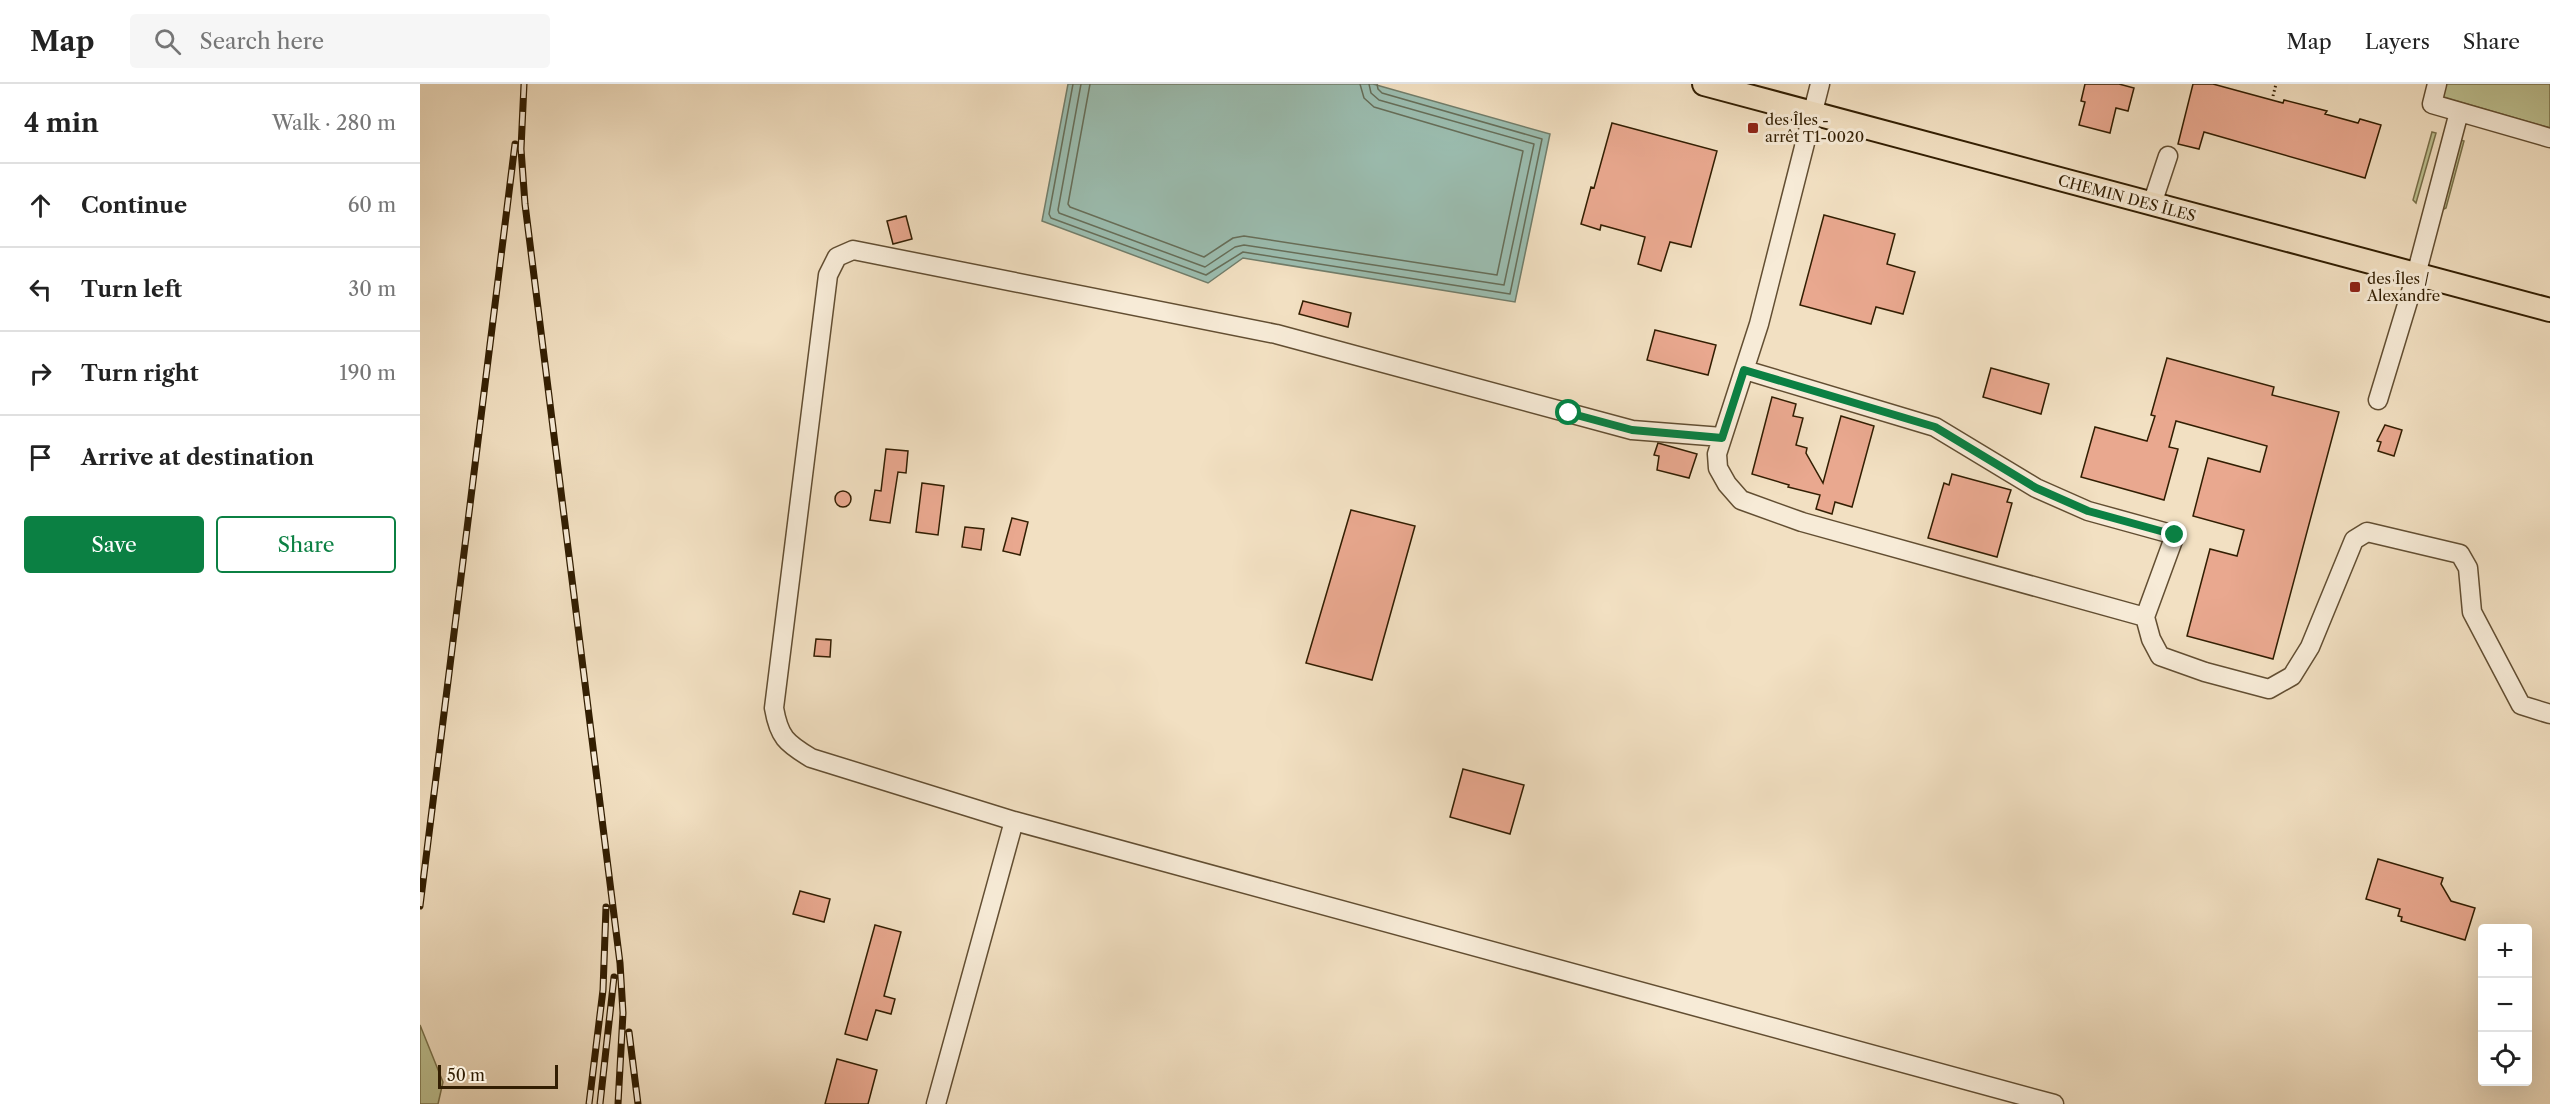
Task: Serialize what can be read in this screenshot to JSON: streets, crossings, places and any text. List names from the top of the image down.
{
  "streets": {
    "main road": ["CHEMIN DES ÎLES"]
  },
  "places": {
    "transit": ["des Îles - arrêt T1-0020", "des Îles / Alexandre"]
  },
  "scale_bar": "50 m",
  "page": {
    "header": "Map",
    "search": "Search here",
    "nav": ["Map", "Layers", "Share"],
    "heading": ["4 min", "Walk · 280 m"],
    "list": [
      ["Continue", "60 m"],
      ["Turn left", "30 m"],
      ["Turn right", "190 m"],
      "Arrive at destination"
    ],
    "buttons": ["Save", "Share"],
    "map_buttons": ["+", "−"],
    "scale": "50 m"
  }
}
